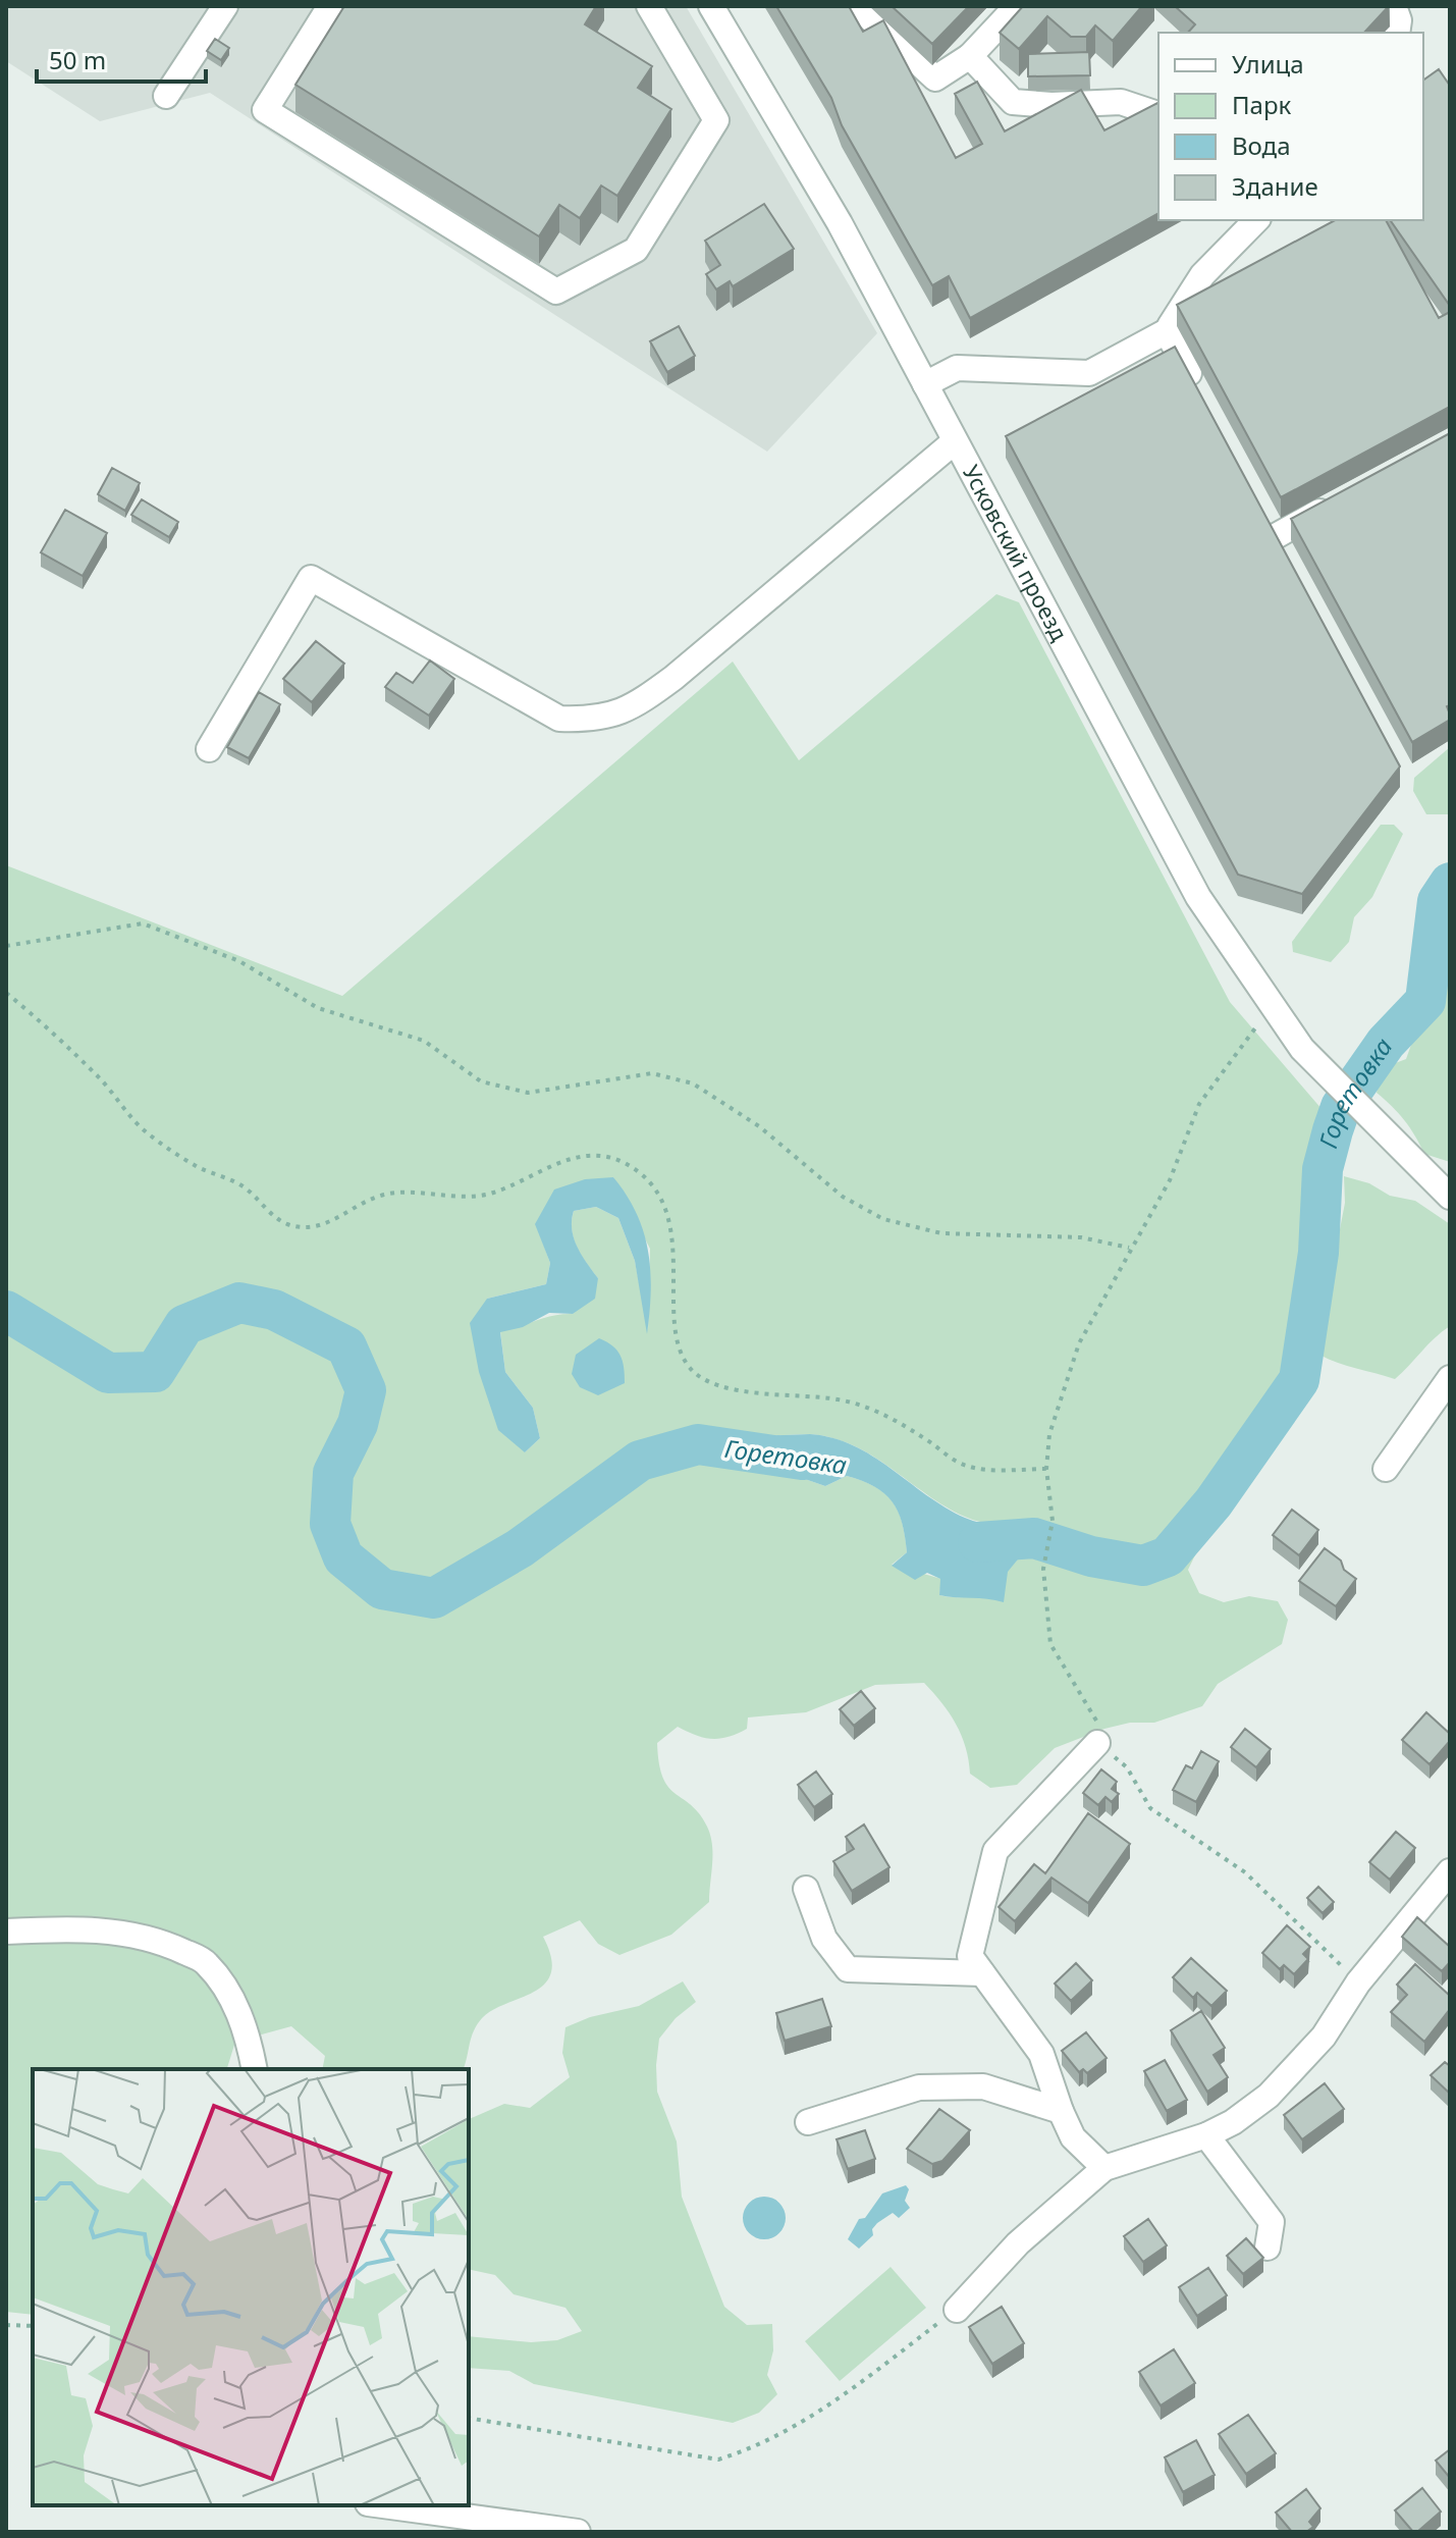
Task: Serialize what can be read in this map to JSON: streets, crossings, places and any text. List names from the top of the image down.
{
  "streets": {
    "street": ["Усковский проезд"]
  },
  "water": ["Горетовка"],
  "legend": [
    "Улица",
    "Парк",
    "Вода",
    "Здание"
  ],
  "scale_bar": "50 m"
}
